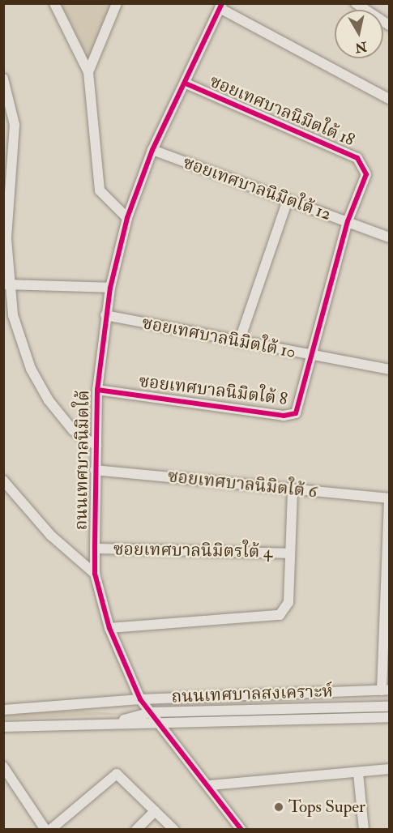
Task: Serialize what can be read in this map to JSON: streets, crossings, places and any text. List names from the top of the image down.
{
  "streets": {
    "street": [
      "ซอยเทศบาลนิมิตใต้ 18",
      "ซอยเทศบาลนิมิตใต้ 12",
      "ซอยเทศบาลนิมิตใต้ 10",
      "ซอยเทศบาลนิมิตใต้ 8",
      "ถนนเทศบาลนิมิตใต้",
      "ซอยเทศบาลนิมิตใต้ 6",
      "ซอยเทศบาลนิมิตรใต้ 4",
      "ถนนเทศบาลสงเคราะห์"
    ]
  },
  "crossings": [
    ["ซอยเทศบาลนิมิตใต้ 18", "ซอยเทศบาลนิมิตใต้ 12"],
    ["ซอยเทศบาลนิมิตใต้ 18", "ซอยเทศบาลนิมิตใต้ 8"],
    ["ซอยเทศบาลนิมิตใต้ 18", "ถนนเทศบาลนิมิตใต้"],
    ["ซอยเทศบาลนิมิตใต้ 12", "ซอยเทศบาลนิมิตใต้ 8"],
    ["ซอยเทศบาลนิมิตใต้ 12", "ถนนเทศบาลนิมิตใต้"],
    ["ซอยเทศบาลนิมิตใต้ 10", "ซอยเทศบาลนิมิตใต้ 8"],
    ["ซอยเทศบาลนิมิตใต้ 10", "ถนนเทศบาลนิมิตใต้"],
    ["ซอยเทศบาลนิมิตใต้ 8", "ถนนเทศบาลนิมิตใต้"],
    ["ถนนเทศบาลนิมิตใต้", "ซอยเทศบาลนิมิตใต้ 6"],
    ["ถนนเทศบาลนิมิตใต้", "ซอยเทศบาลนิมิตรใต้ 4"],
    ["ถนนเทศบาลนิมิตใต้", "ถนนเทศบาลสงเคราะห์"]
  ],
  "places": ["Tops Super"],
  "north": "bottom"
}
